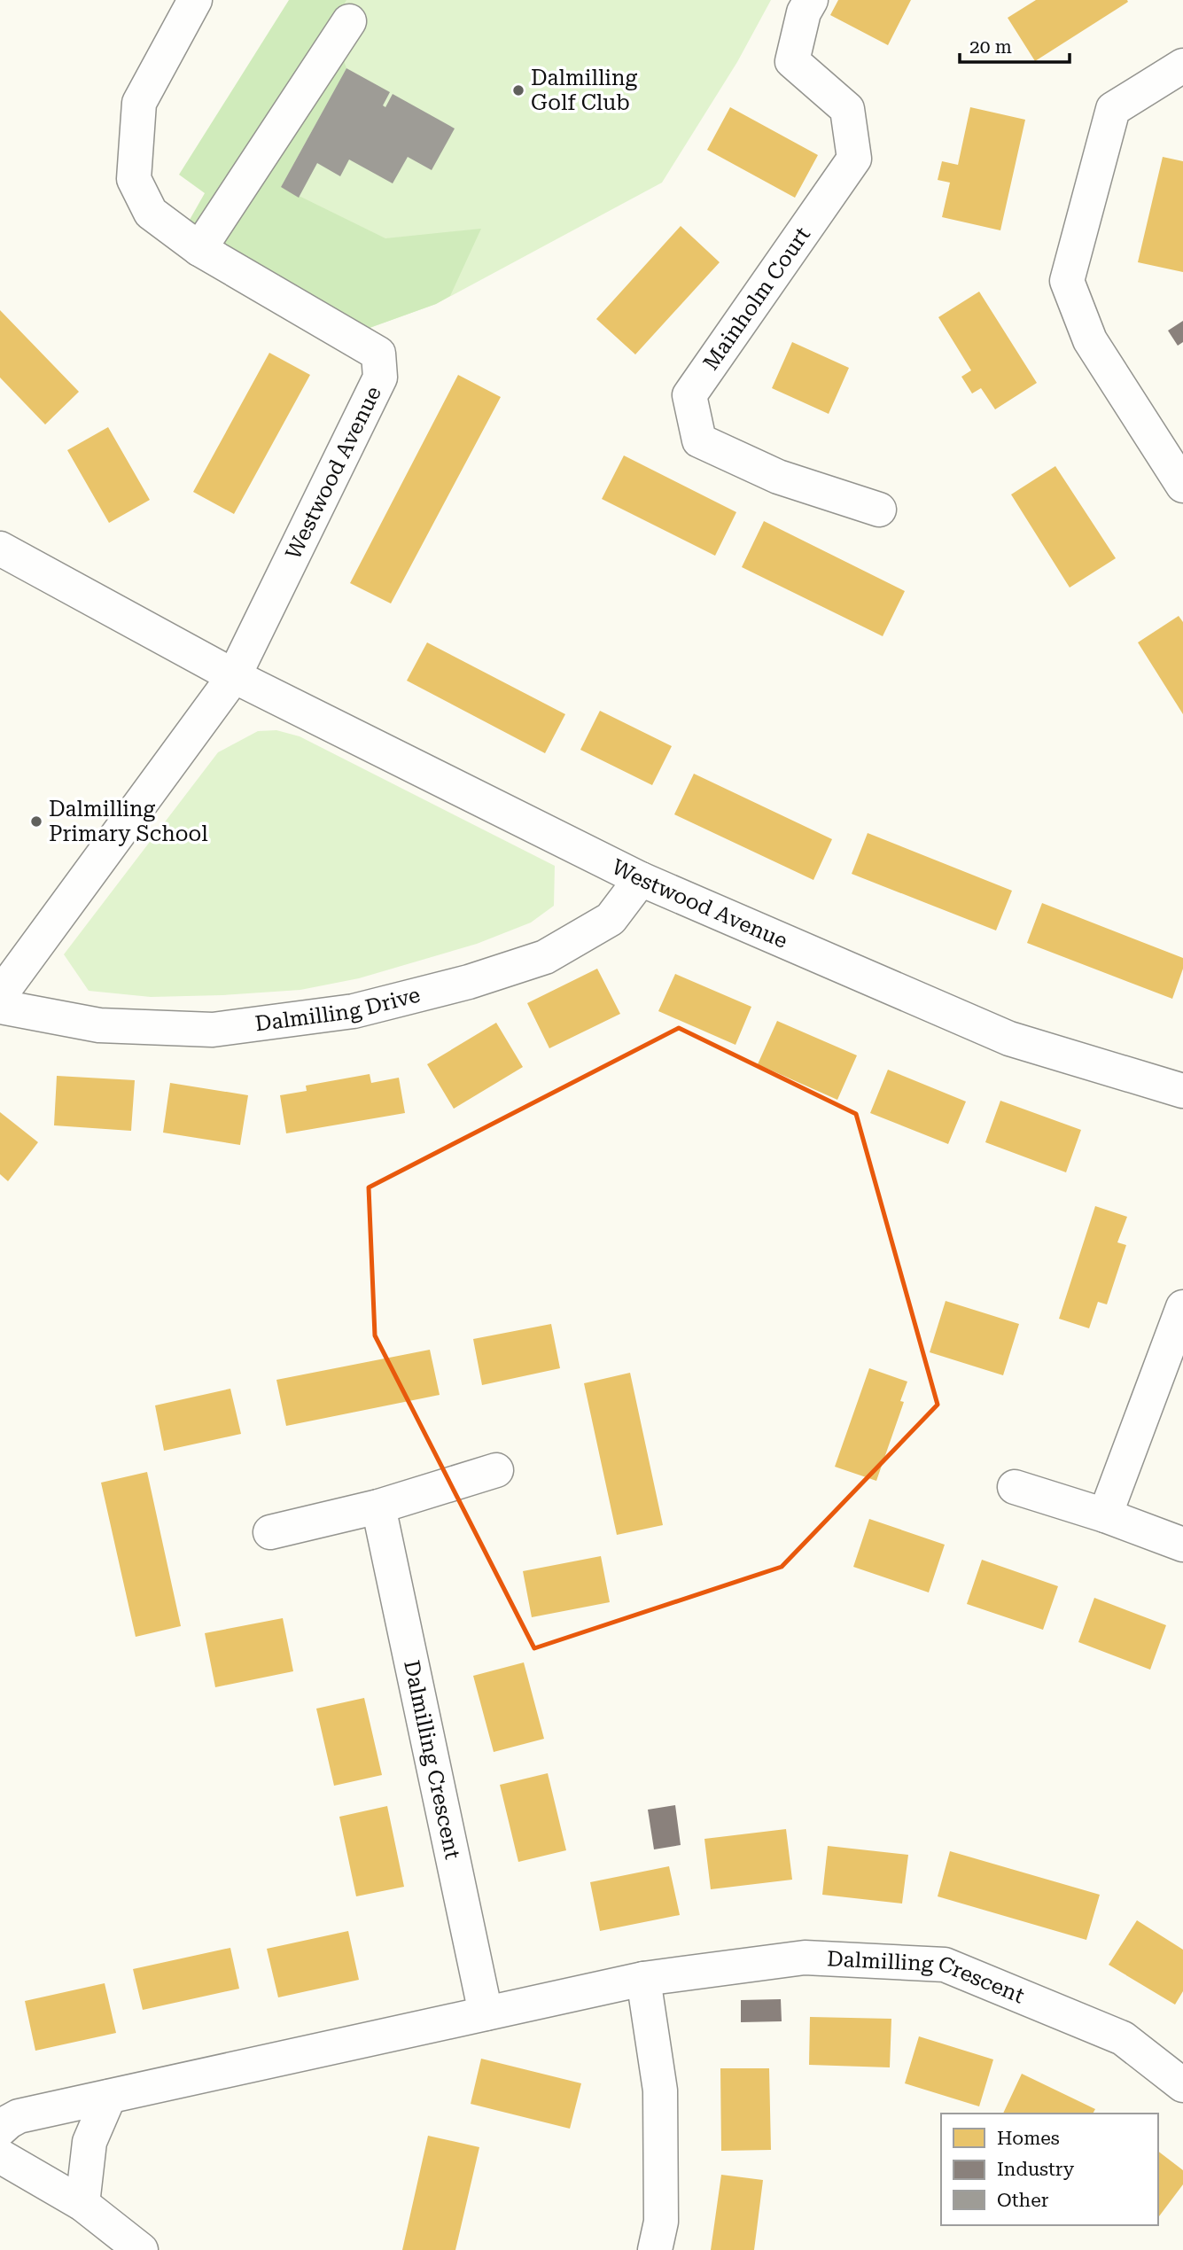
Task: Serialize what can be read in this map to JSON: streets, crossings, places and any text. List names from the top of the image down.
{
  "streets": {
    "street": [
      "Mainholm Court",
      "Westwood Avenue",
      "Dalmilling Drive",
      "Dalmilling Crescent"
    ]
  },
  "crossings": [
    ["Westwood Avenue", "Dalmilling Drive"]
  ],
  "places": ["Dalmilling Golf Club", "Dalmilling Primary School"],
  "legend": ["Homes", "Industry", "Other"],
  "scale_bar": "20 m"
}
